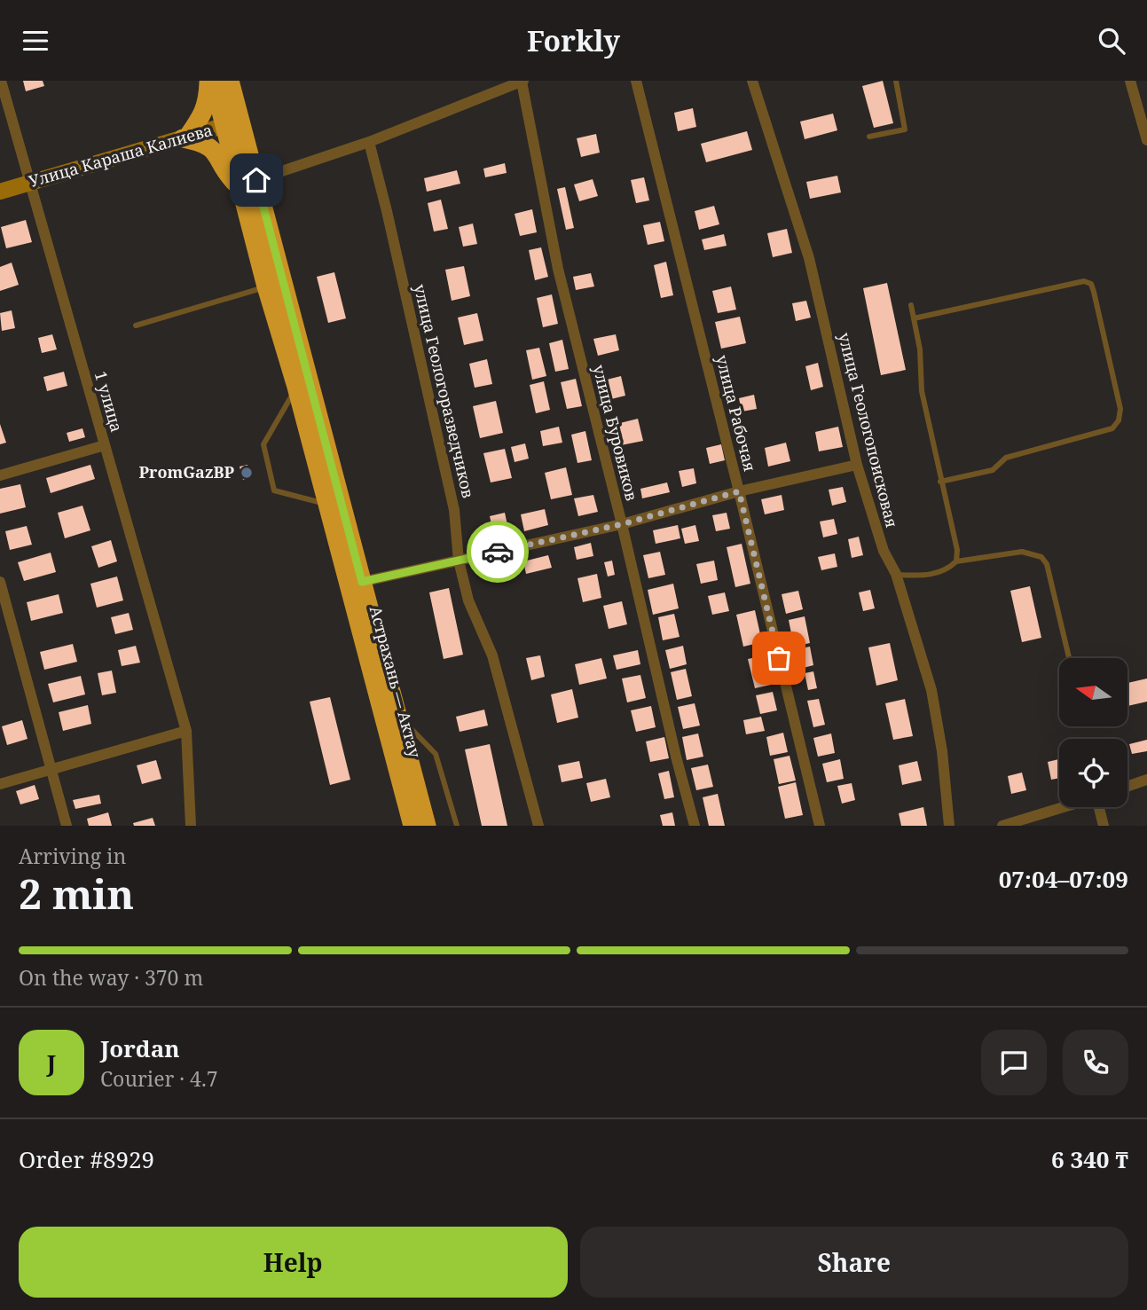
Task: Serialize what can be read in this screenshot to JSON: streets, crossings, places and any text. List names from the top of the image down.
{
  "streets": {
    "highway": ["Астрахань — Актау"],
    "street": [
      "Улица Караша Калиева",
      "улица Геологоразведчиков",
      "1 улица",
      "улица Рабочая",
      "улица Геологопоисковая",
      "улица Буровиков"
    ]
  },
  "crossings": [
    ["Улица Караша Калиева", "1 улица"],
    ["Улица Караша Калиева", "Астрахань — Актау"]
  ],
  "places": ["PromGazBP"],
  "north": "left",
  "page": {
    "header": "Forkly",
    "heading": ["2 min", "Arriving in", "07:04–07:09"],
    "panel": [
      "Jordan",
      "Courier · 4.7",
      "Order #8929",
      "6 340 ₸"
    ],
    "bar": "On the way · 370 m",
    "round": "J",
    "buttons": ["Help", "Share"]
  }
}
